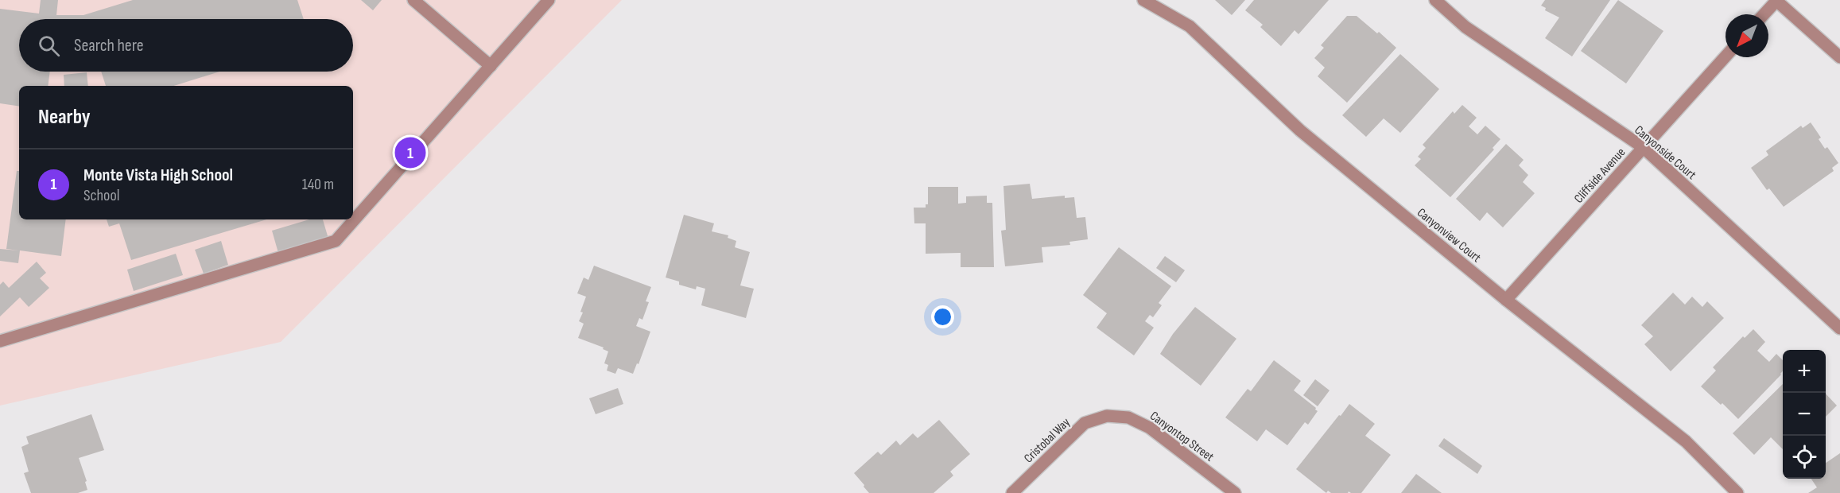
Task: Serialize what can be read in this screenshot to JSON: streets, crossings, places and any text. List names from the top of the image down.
{
  "streets": {
    "street": [
      "Canyonside Court",
      "Cliffside Avenue",
      "Canyonview Court",
      "Canyontop Street",
      "Cristobal Way"
    ]
  },
  "crossings": [
    ["Canyonside Court", "Cliffside Avenue"],
    ["Cliffside Avenue", "Canyonview Court"],
    ["Canyontop Street", "Cristobal Way"]
  ],
  "north": "bottom left",
  "page": {
    "search": "Search here",
    "heading": "Nearby",
    "pins": "1",
    "list": [
      {
        "mark": "1",
        "name": "Monte Vista High School",
        "note": "School",
        "value": "140 m"
      }
    ],
    "map_buttons": ["+", "−"]
  }
}
